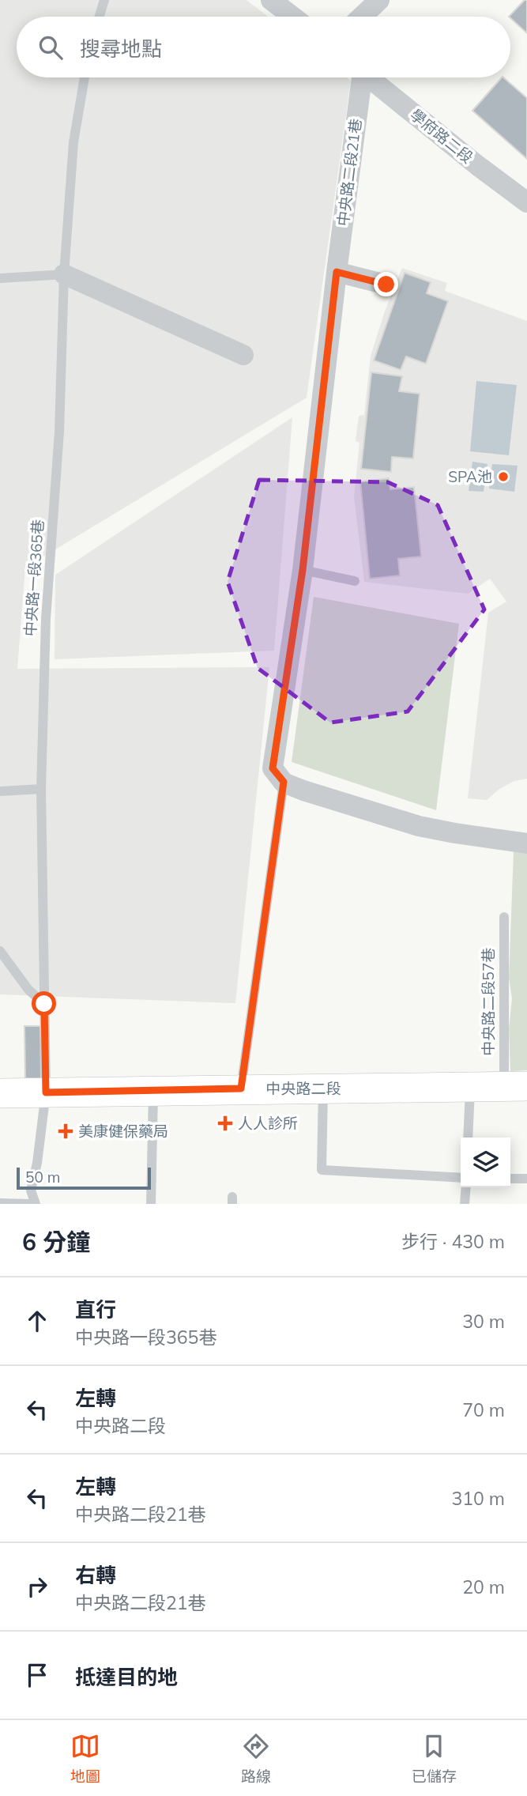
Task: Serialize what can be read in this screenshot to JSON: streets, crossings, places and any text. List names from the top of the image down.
{
  "streets": {
    "street": ["學府路二段", "中央路二段21巷", "中央路二段"],
    "lane": ["中央路一段365巷", "中央路二段57巷"]
  },
  "crossings": [
    ["中央路二段21巷", "中央路二段"],
    ["中央路一段365巷", "中央路二段"],
    ["中央路二段57巷", "中央路二段"]
  ],
  "places": {
    "other": ["SPA池"],
    "health": ["人人診所", "美康健保藥局"]
  },
  "scale_bar": "50 m",
  "page": {
    "search": "搜尋地點",
    "scale": "50 m",
    "heading": ["6 分鐘", "步行 · 430 m"],
    "list": [
      ["直行", "中央路一段365巷", "30 m"],
      ["左轉", "中央路二段", "70 m"],
      ["左轉", "中央路二段21巷", "310 m"],
      ["右轉", "中央路二段21巷", "20 m"],
      "抵達目的地"
    ],
    "nav": ["地圖", "路線", "已儲存"]
  }
}
